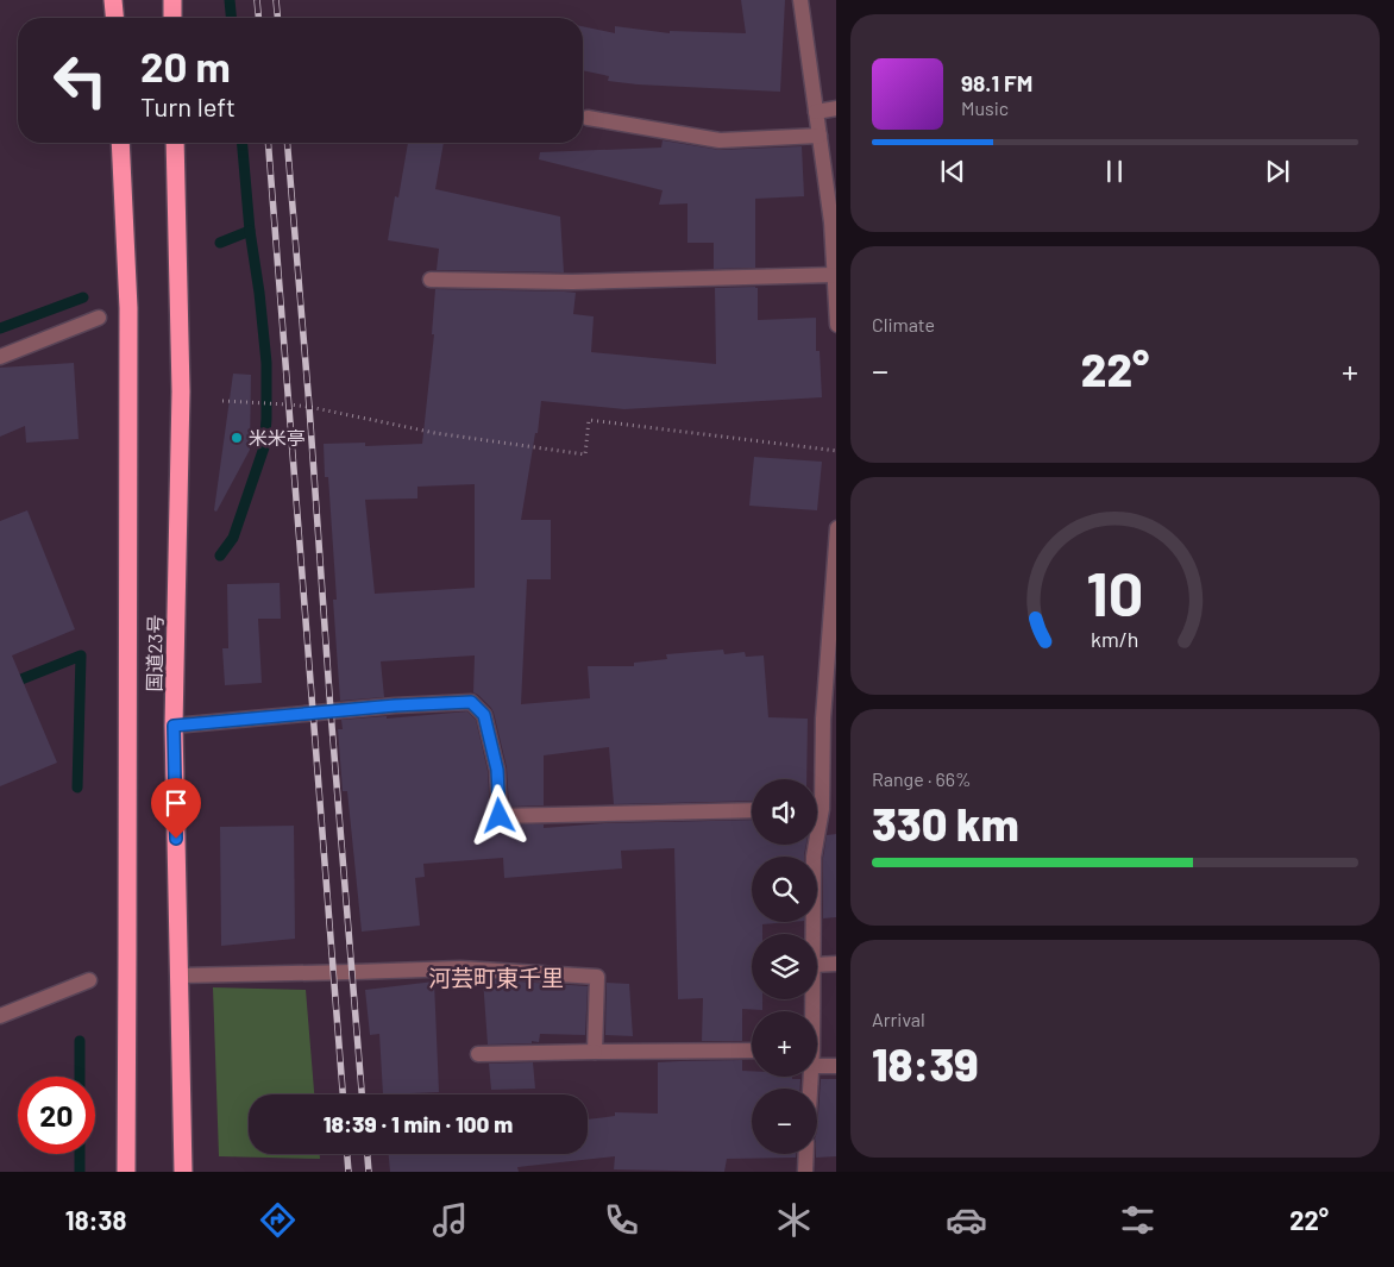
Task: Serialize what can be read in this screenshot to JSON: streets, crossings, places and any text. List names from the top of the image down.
{
  "streets": {
    "highway": ["国道23号"]
  },
  "districts": ["河芸町東千里"],
  "places": ["米米亭"],
  "page": {
    "turn": ["20 m", "Turn left"],
    "song": ["98.1 FM", "Music"],
    "tile": [
      "Climate",
      ["Range · 66%", "330 km"],
      ["Arrival", "18:39"]
    ],
    "heat": ["−", "22°", "+"],
    "map_buttons": ["+", "−"],
    "limit": "20",
    "trip": "18:39 · 1 min · 100 m",
    "tabs": ["18:38", "22°"],
    "gauge": ["10", "km/h"]
  }
}
